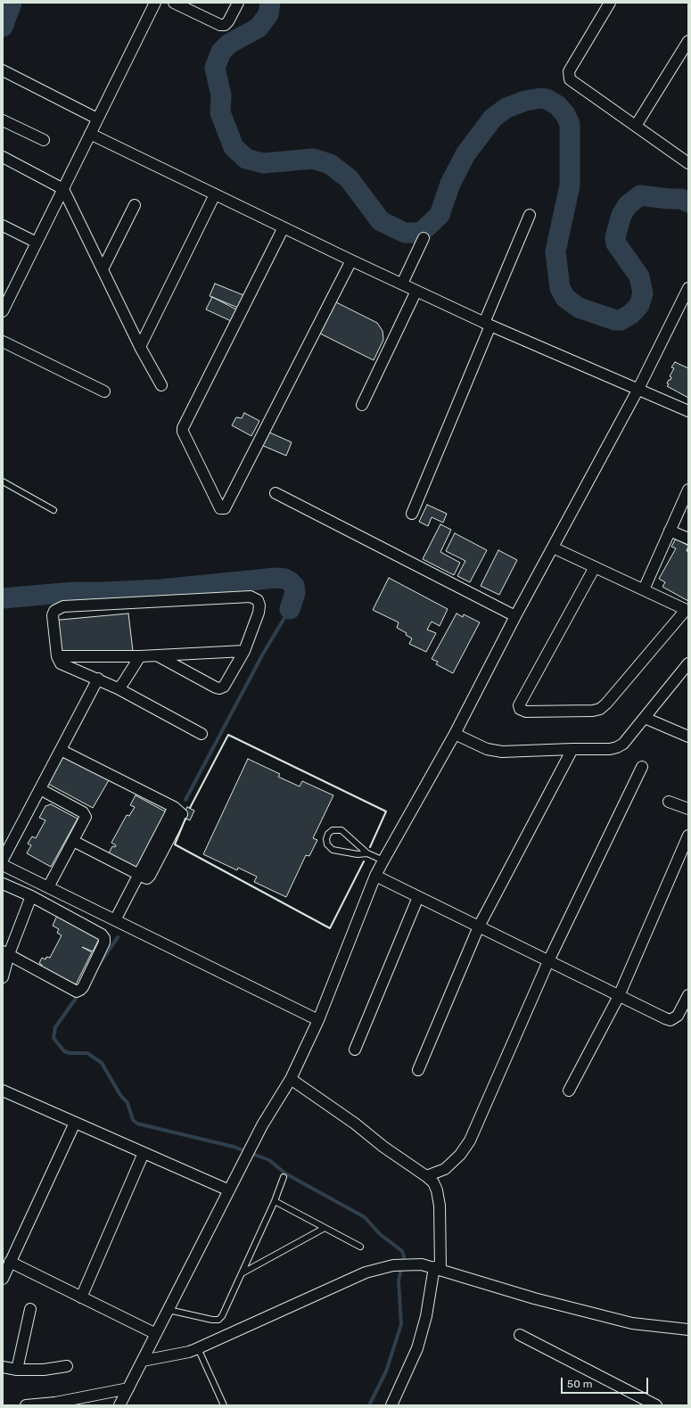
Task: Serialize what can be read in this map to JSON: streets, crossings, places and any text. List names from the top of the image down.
{
  "scale_bar": "50 m"
}
